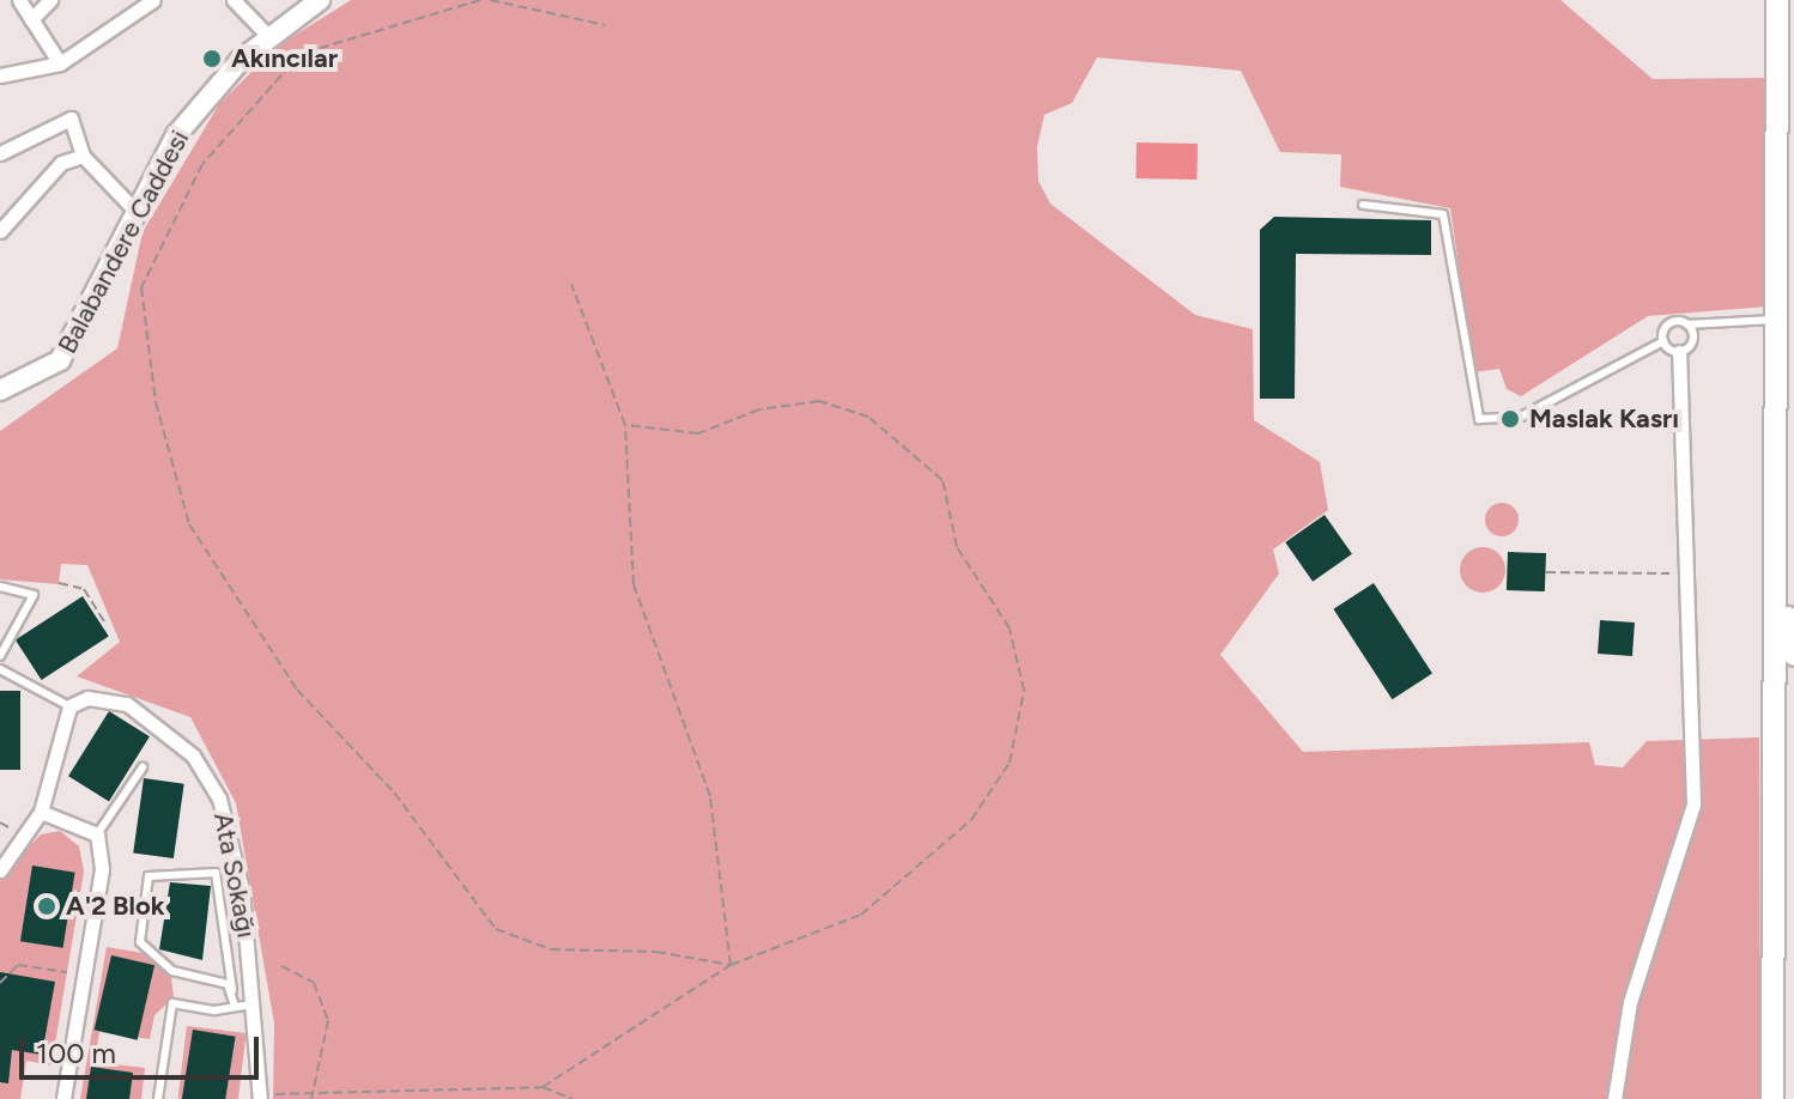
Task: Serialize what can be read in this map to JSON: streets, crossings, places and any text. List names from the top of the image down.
{
  "streets": {
    "main road": ["Balabandere Caddesi"],
    "street": ["Ata Sokağı"]
  },
  "places": ["Akıncılar", "Maslak Kasrı", "A'2 Blok"],
  "scale_bar": "100 m"
}
